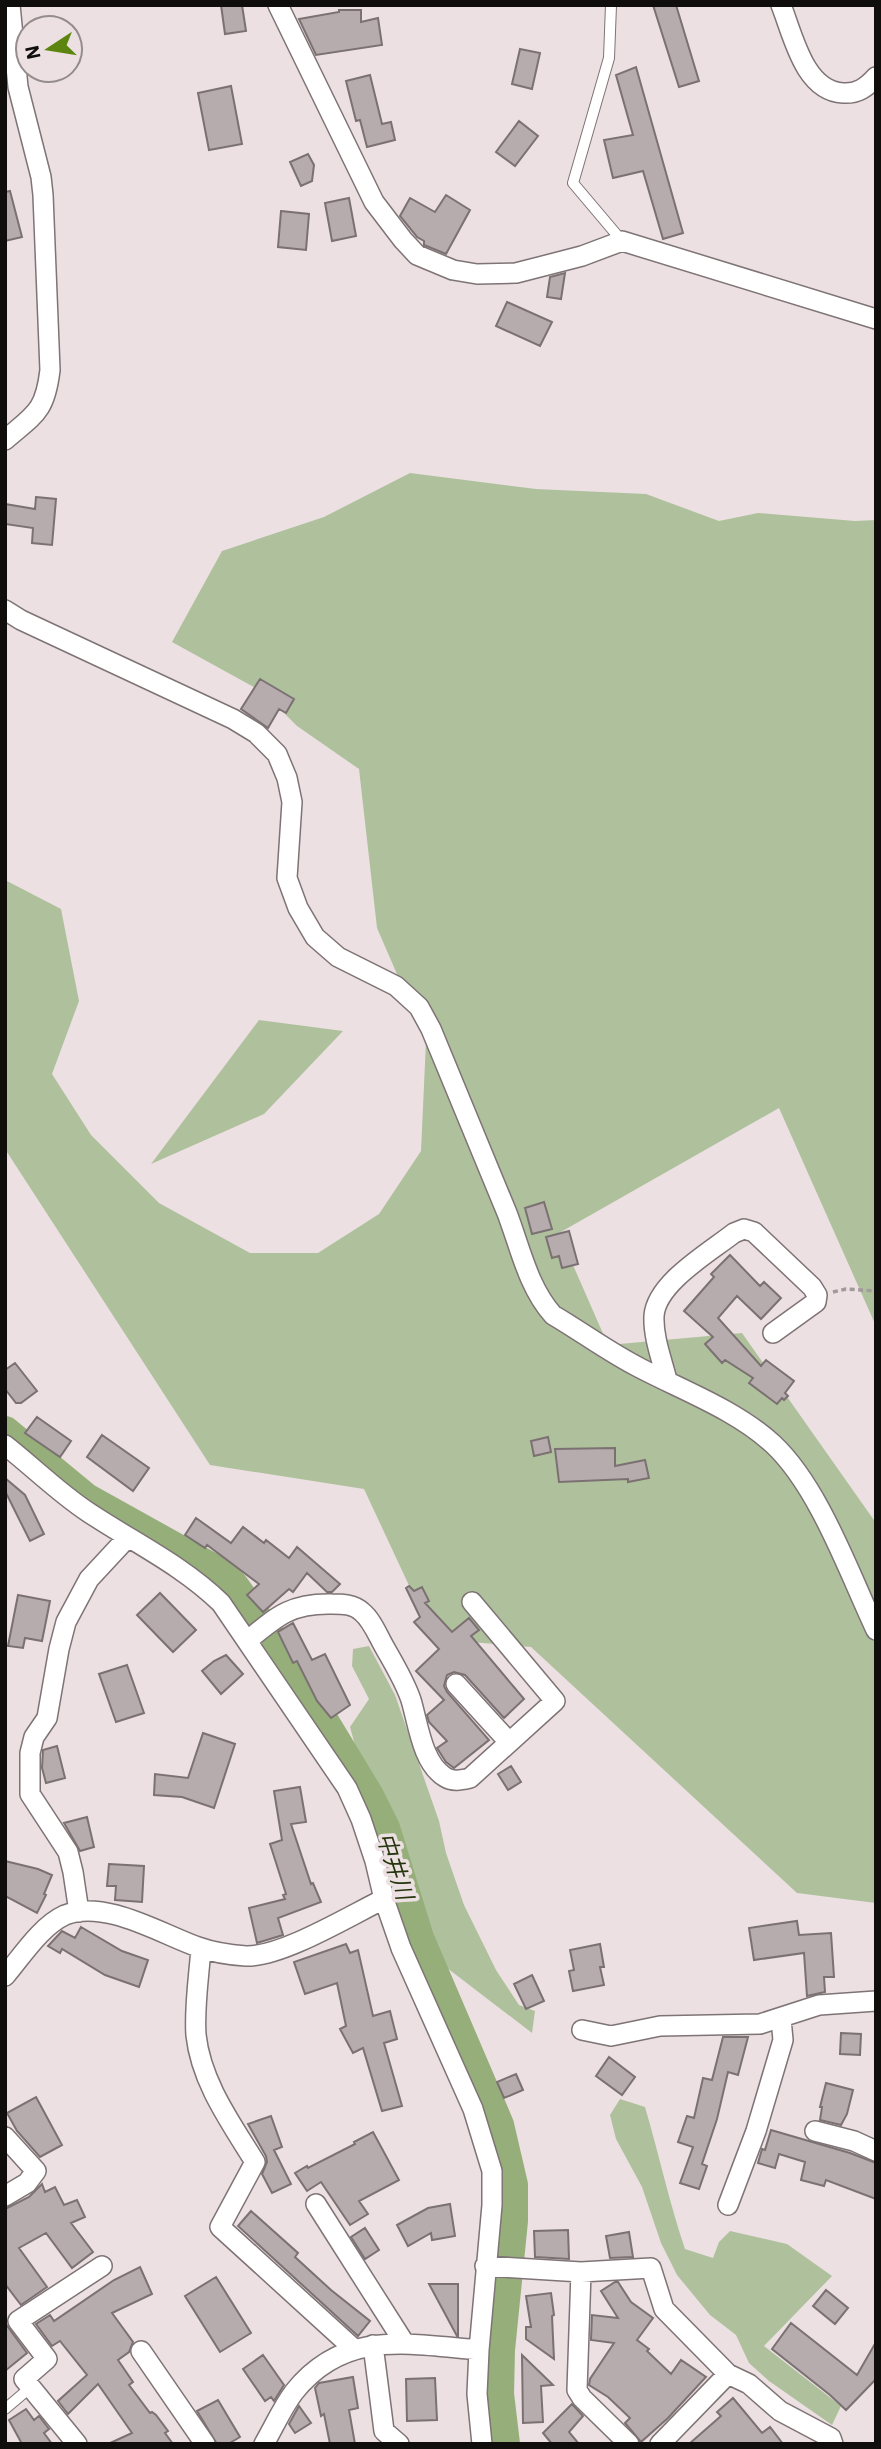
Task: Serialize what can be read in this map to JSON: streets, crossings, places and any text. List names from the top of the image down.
{
  "water": ["中井川"],
  "north": "left"
}
